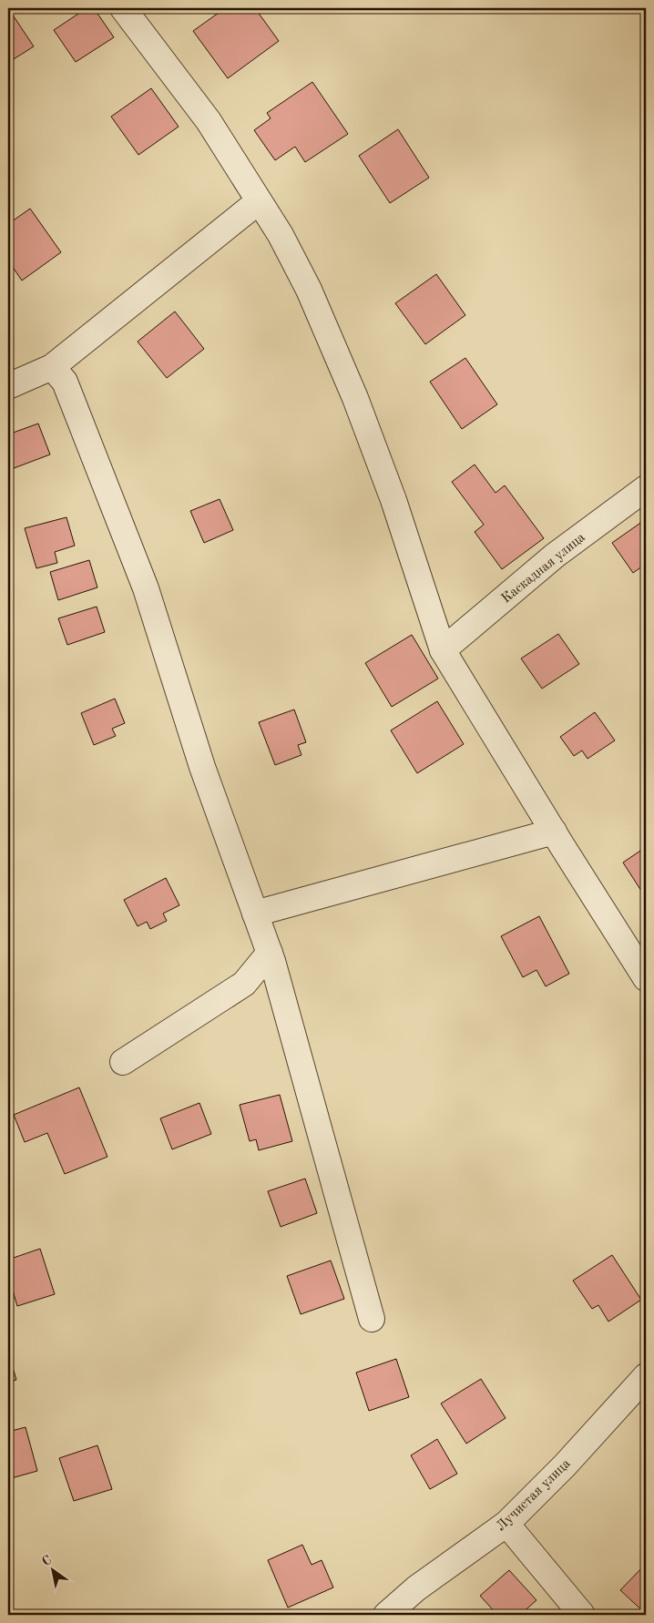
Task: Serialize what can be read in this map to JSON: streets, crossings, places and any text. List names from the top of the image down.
{
  "streets": {
    "street": ["Каскадная улица", "Лучистая улица"]
  },
  "north": "top left"
}
